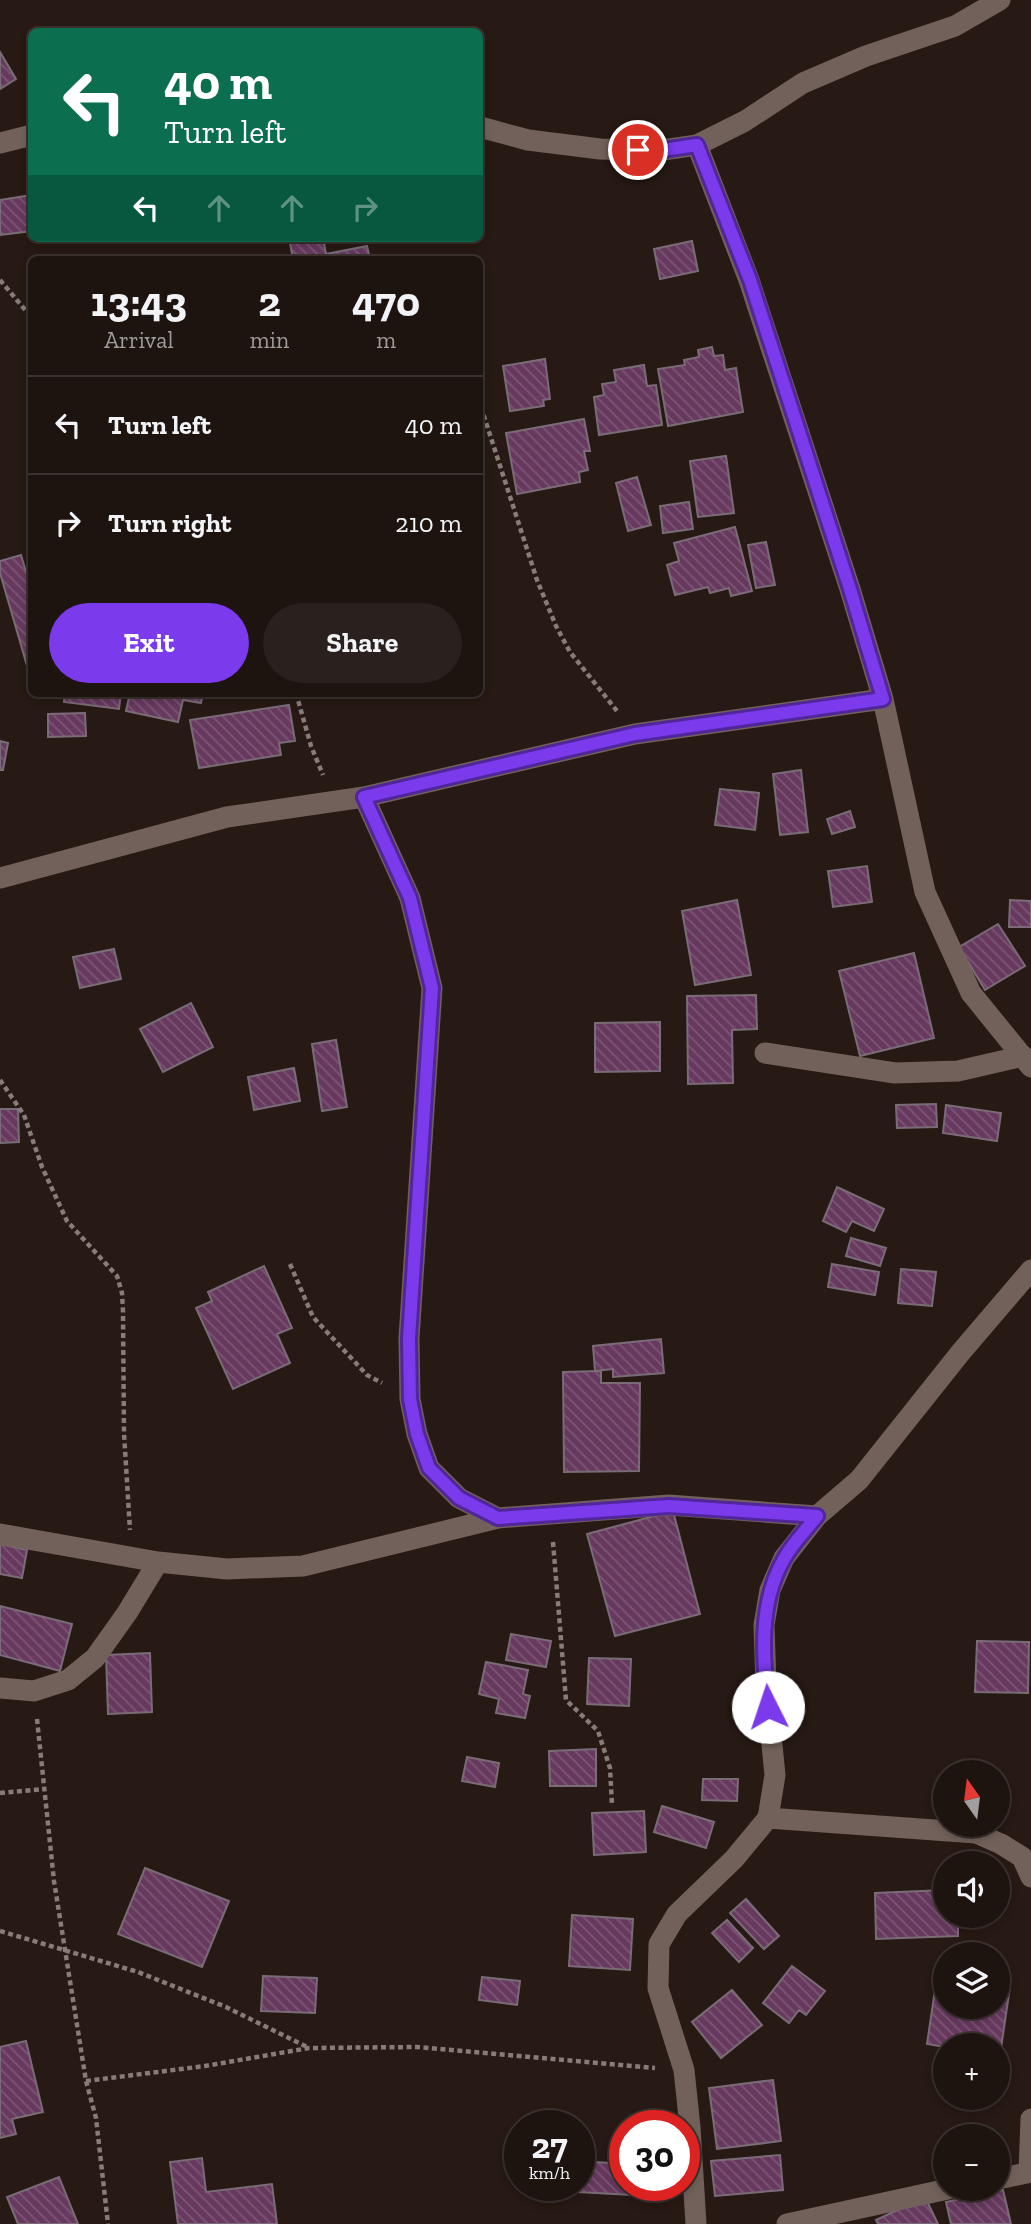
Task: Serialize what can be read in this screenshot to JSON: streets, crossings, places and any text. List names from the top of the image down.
{
  "north": "top",
  "page": {
    "turn": ["40 m", "Turn left"],
    "eta": [
      "13:43",
      "Arrival",
      "2",
      "min",
      "470",
      "m"
    ],
    "list": [
      {
        "name": "Turn left",
        "value": "40 m"
      },
      {
        "name": "Turn right",
        "value": "210 m"
      }
    ],
    "buttons": ["Exit", "Share"],
    "map_buttons": ["+", "−"],
    "speed": "27 km/h",
    "limit": "30"
  }
}
